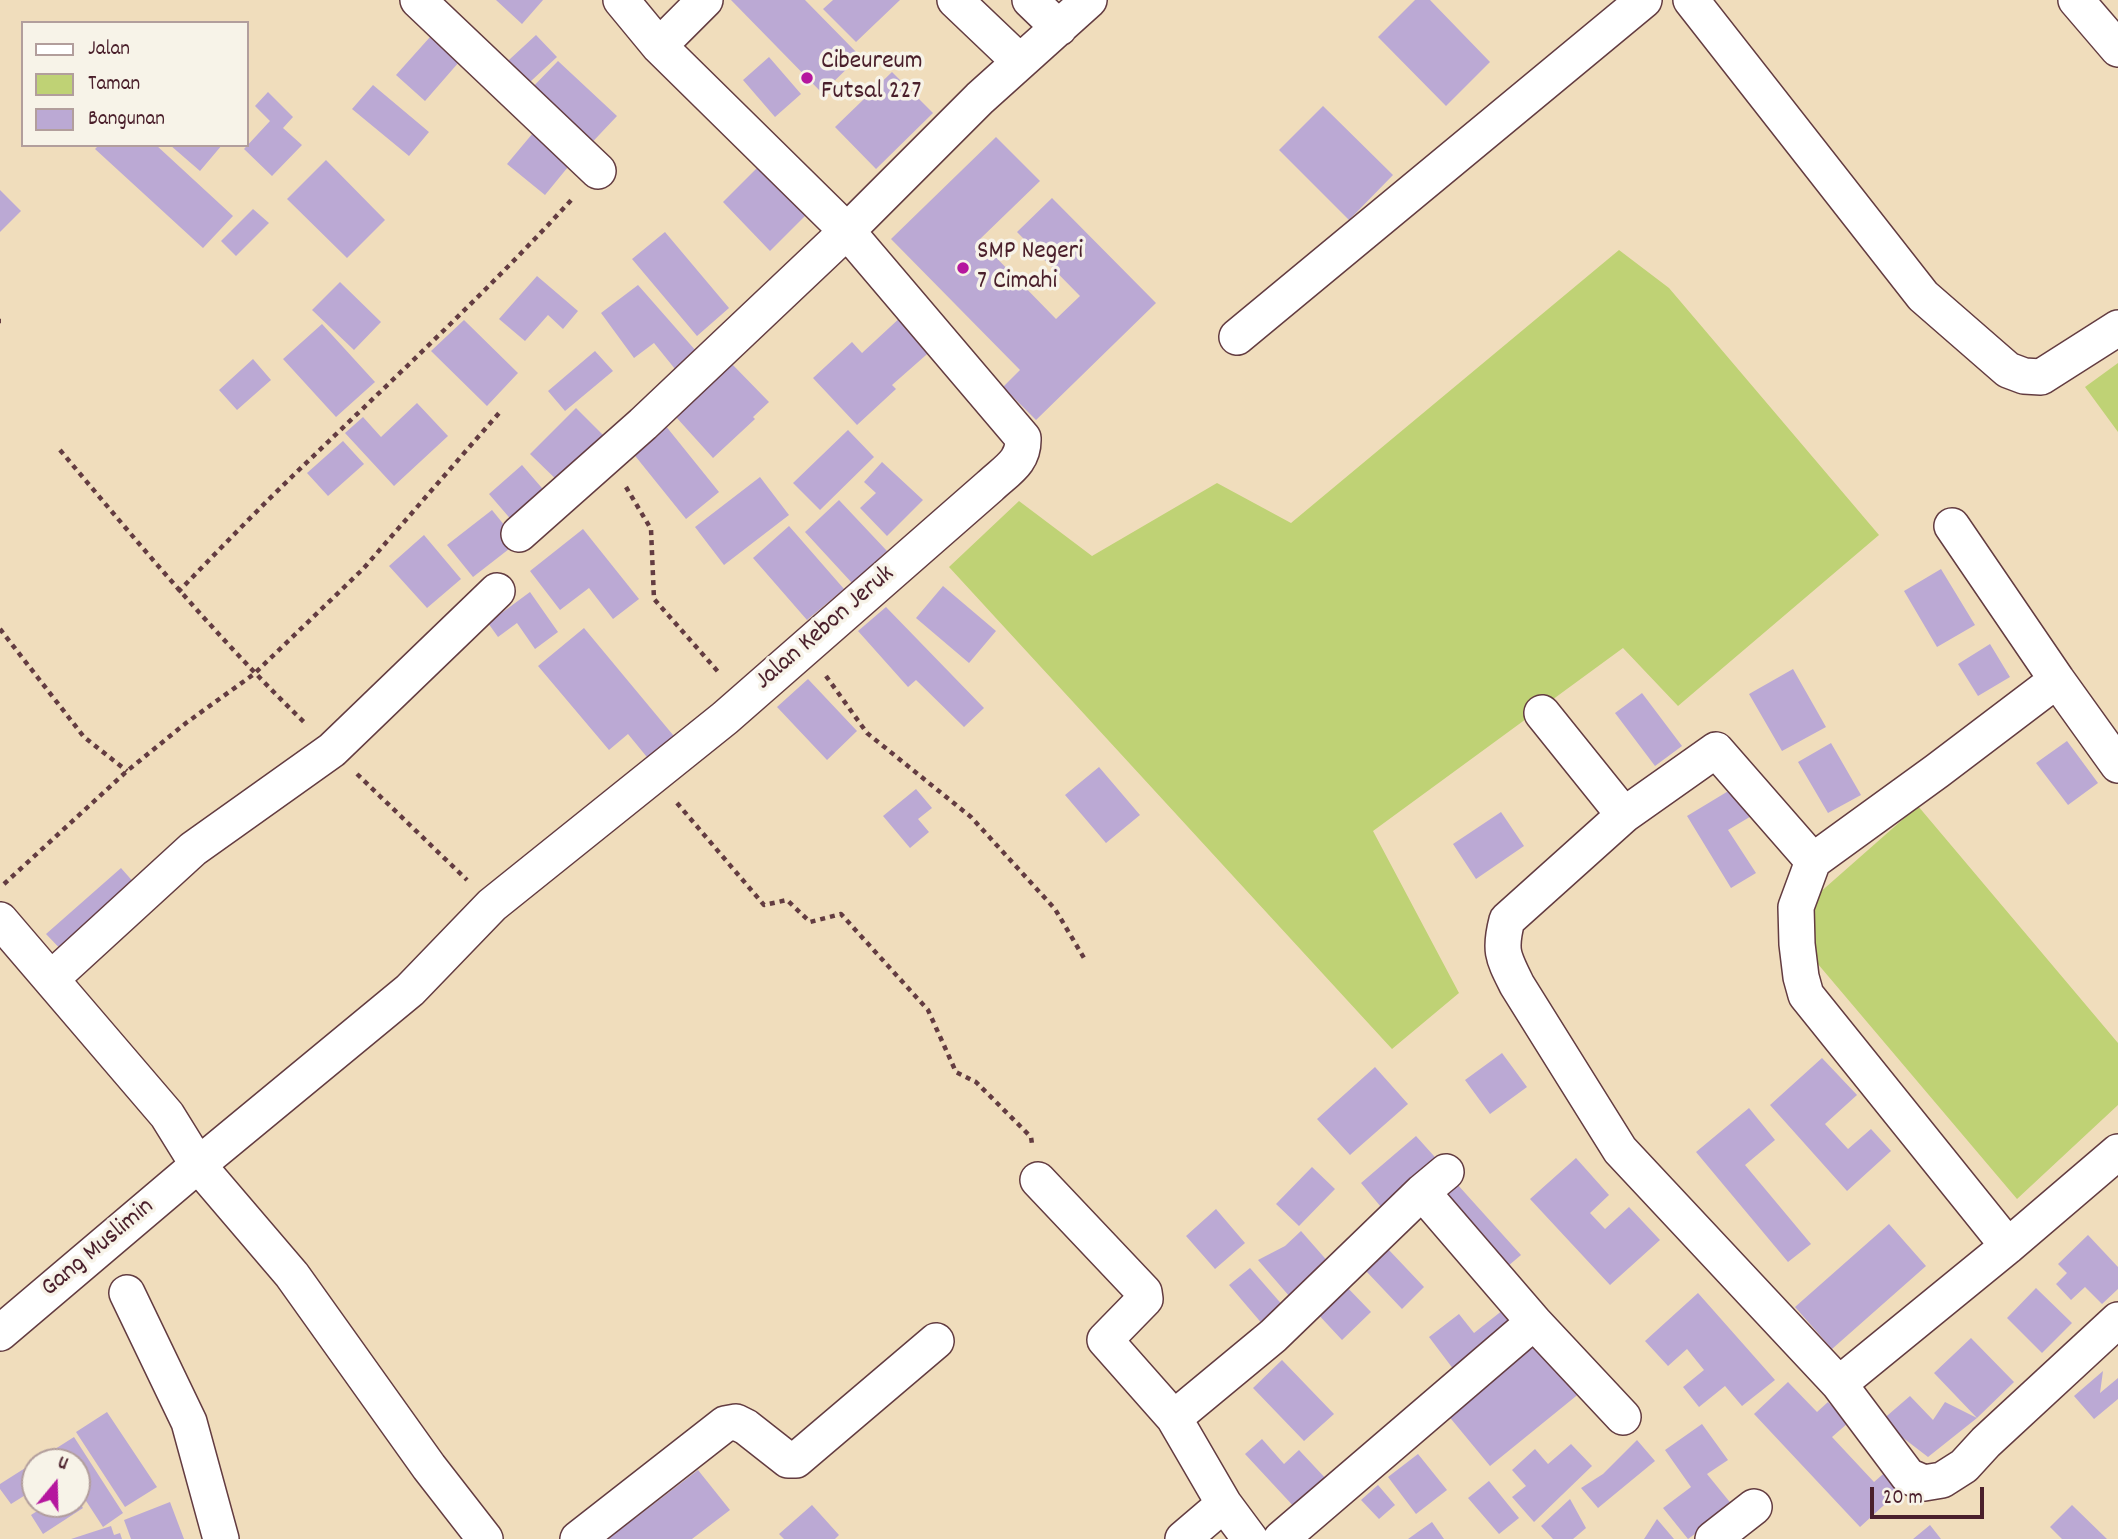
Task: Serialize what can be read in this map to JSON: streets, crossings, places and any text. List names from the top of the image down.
{
  "streets": {
    "street": ["Jalan Kebon Jeruk", "Gang Muslimin"]
  },
  "crossings": [
    ["Jalan Kebon Jeruk", "Gang Muslimin"]
  ],
  "places": ["Cibeureum Futsal 227", "SMP Negeri 7 Cimahi"],
  "legend": ["Jalan", "Taman", "Bangunan"],
  "scale_bar": "20 m",
  "north": "top"
}
